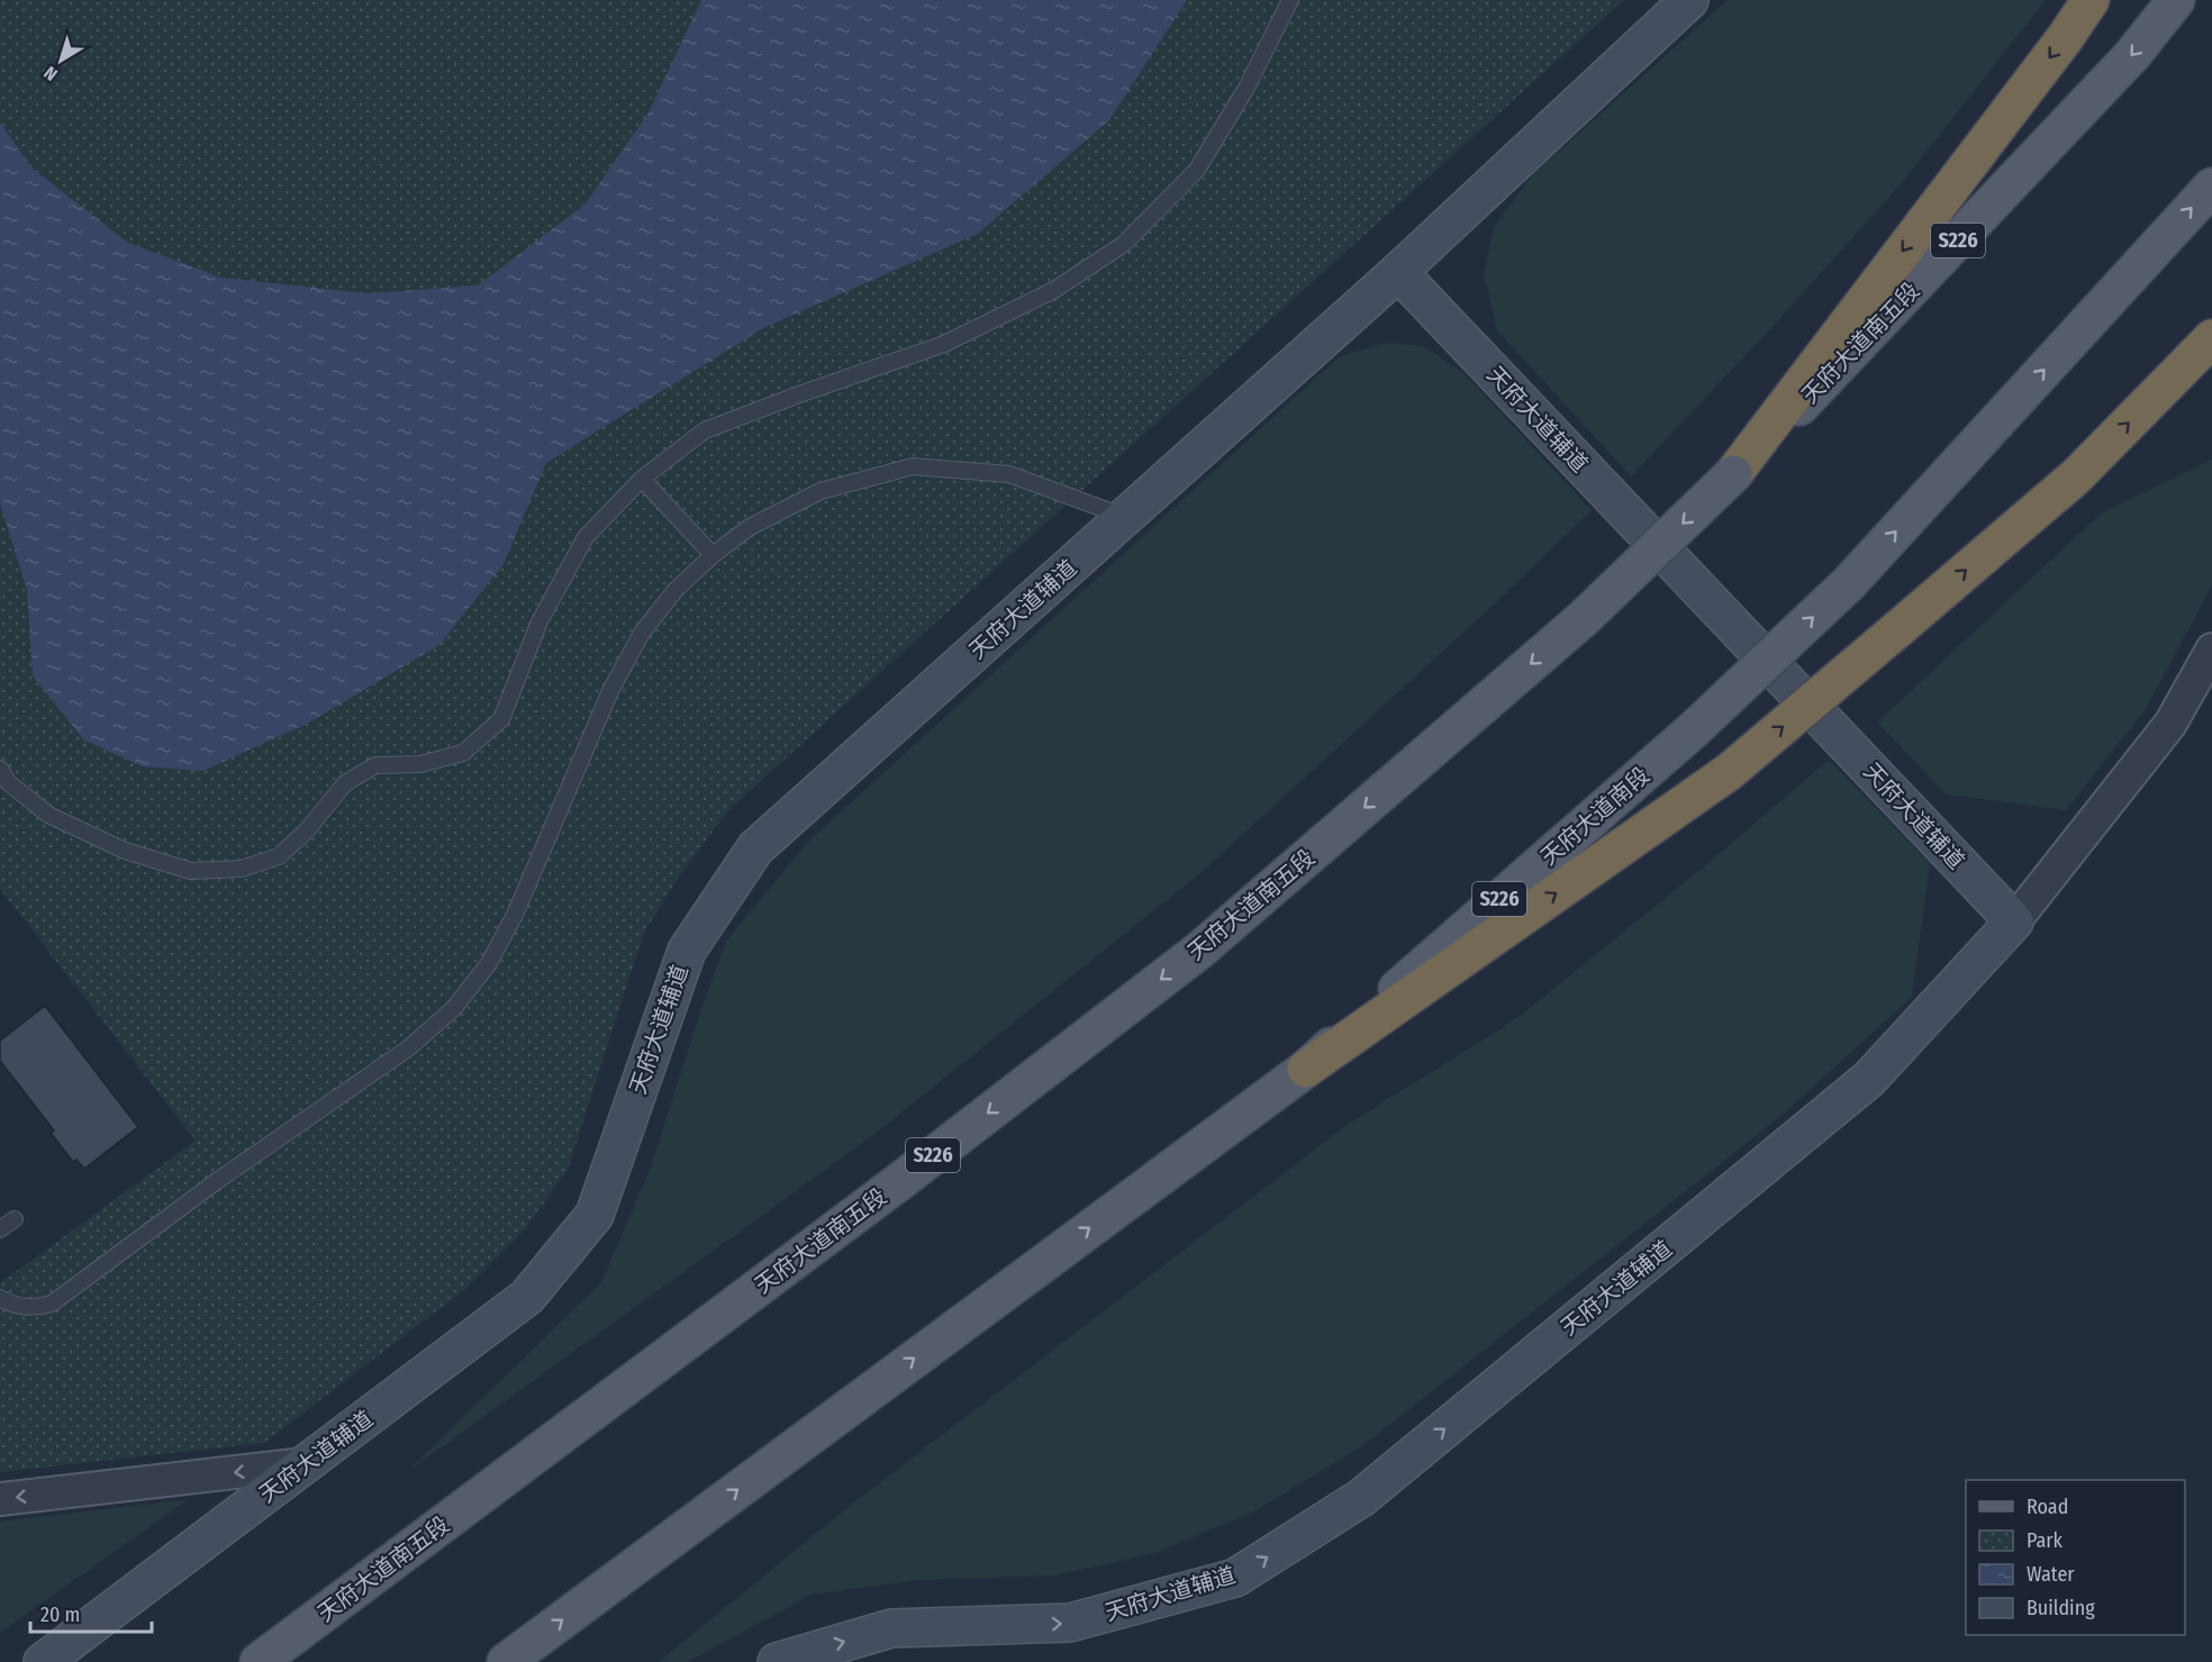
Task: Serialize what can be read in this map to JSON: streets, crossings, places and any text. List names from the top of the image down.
{
  "streets": {
    "main road": ["S226", "天府大道南五段", "天府大道南段"],
    "street": ["天府大道辅道"]
  },
  "crossings": [
    ["S226", "天府大道南段"]
  ],
  "one_way": ["天府大道南段"],
  "legend": [
    "Road",
    "Park",
    "Water",
    "Building"
  ],
  "scale_bar": "20 m",
  "north": "bottom left"
}
